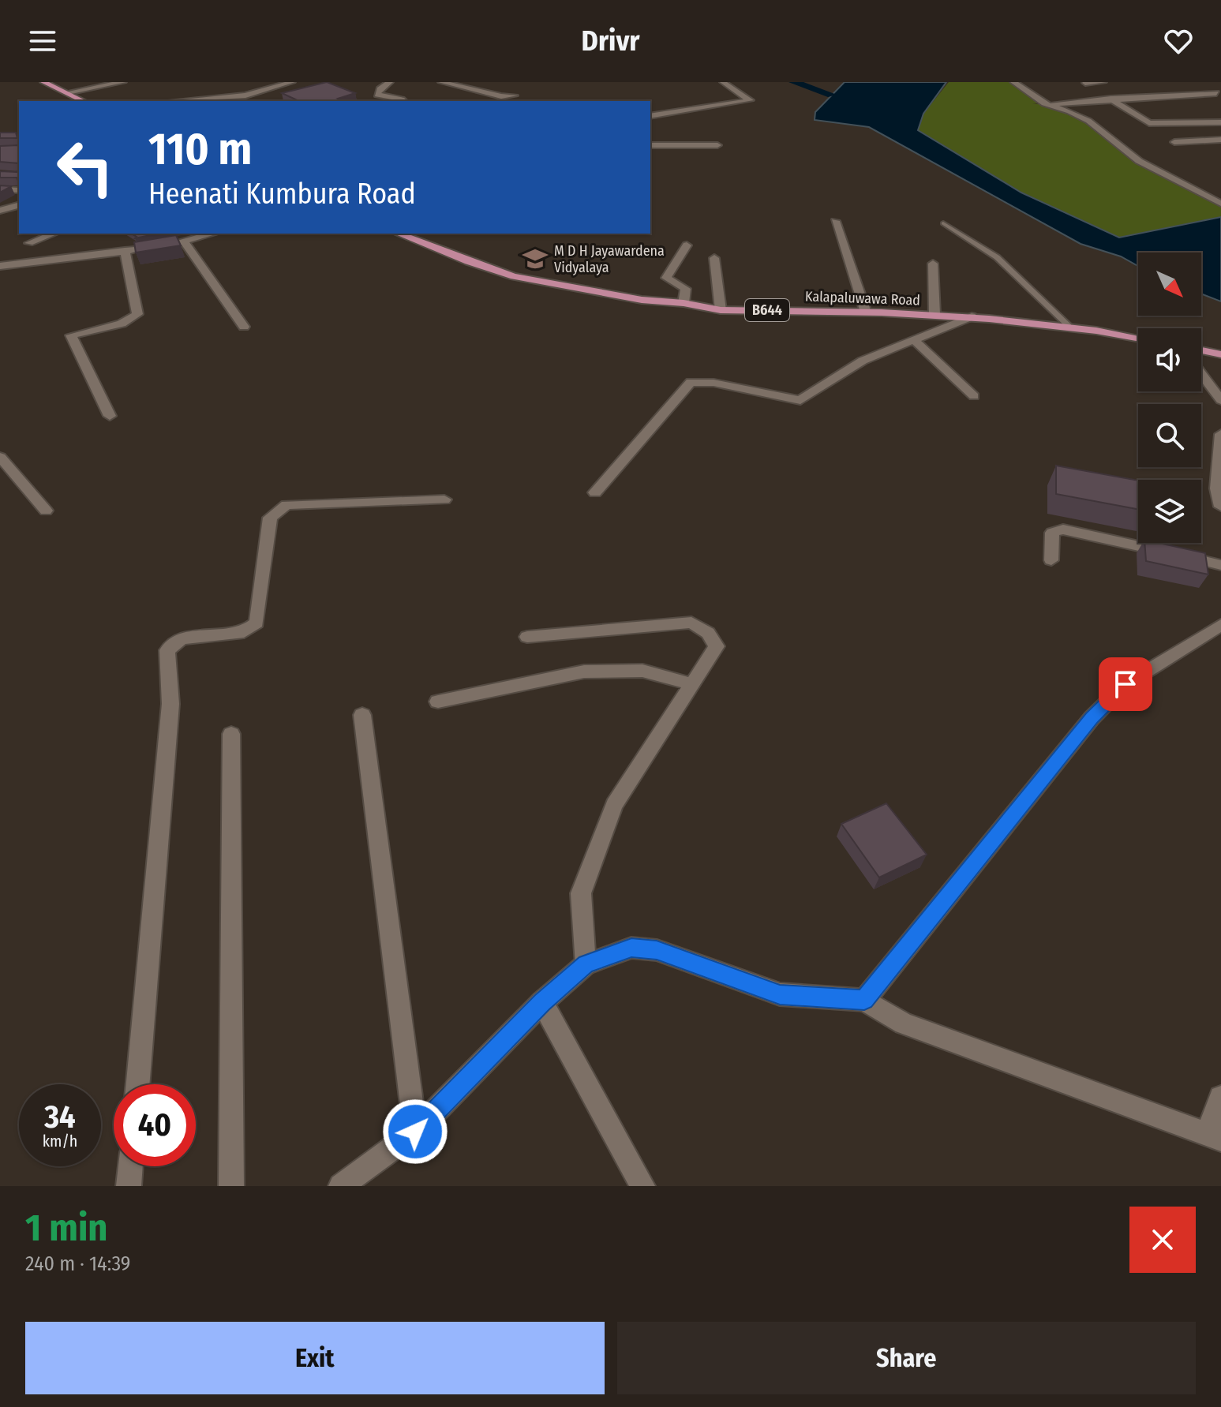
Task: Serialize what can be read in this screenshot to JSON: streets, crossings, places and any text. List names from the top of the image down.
{
  "streets": {
    "main road": ["Kalapaluwawa Road", "B644"]
  },
  "places": {
    "school or university": ["M D H Jayawardena Vidyalaya"]
  },
  "north": "bottom right",
  "page": {
    "header": "Drivr",
    "turn": ["110 m", "Heenati Kumbura Road"],
    "speed": "34 km/h",
    "limit": "40",
    "heading": ["1 min", "240 m · 14:39"],
    "buttons": ["Exit", "Share"]
  }
}
